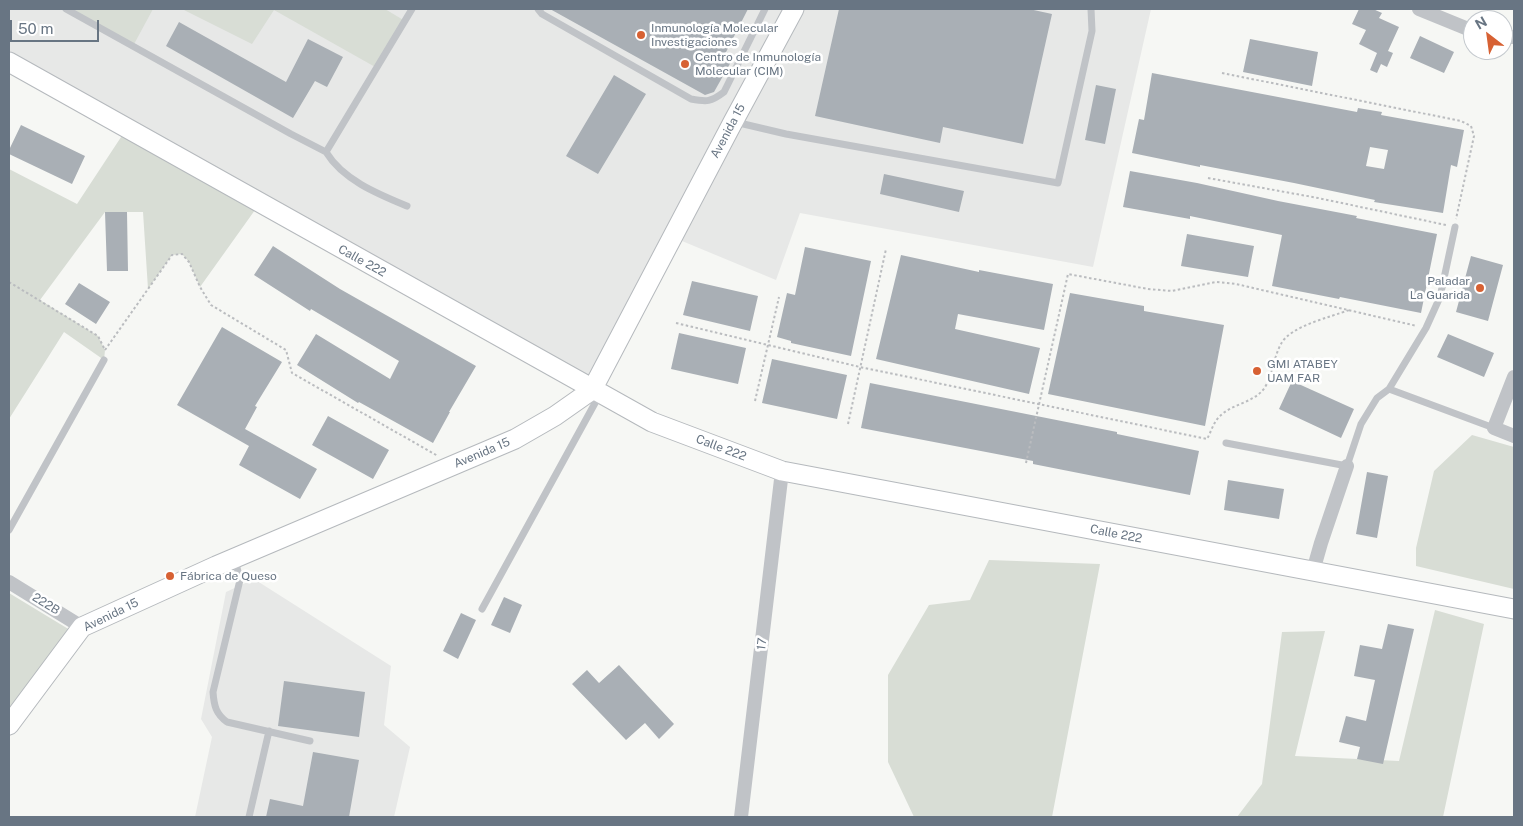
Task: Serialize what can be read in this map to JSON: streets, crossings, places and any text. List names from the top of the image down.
{
  "streets": {
    "main road": ["Avenida 15", "Calle 222"],
    "street": ["222B", "17"]
  },
  "crossings": [
    ["Avenida 15", "Calle 222"],
    ["Avenida 15", "222B"],
    ["Calle 222", "17"]
  ],
  "places": [
    "Inmunología Molecular Investigaciones",
    "Centro de Inmunología Molecular (CIM)",
    "Paladar La Guarida",
    "GMI ATABEY UAM FAR",
    "Fábrica de Queso"
  ],
  "scale_bar": "50 m",
  "north": "top left"
}
